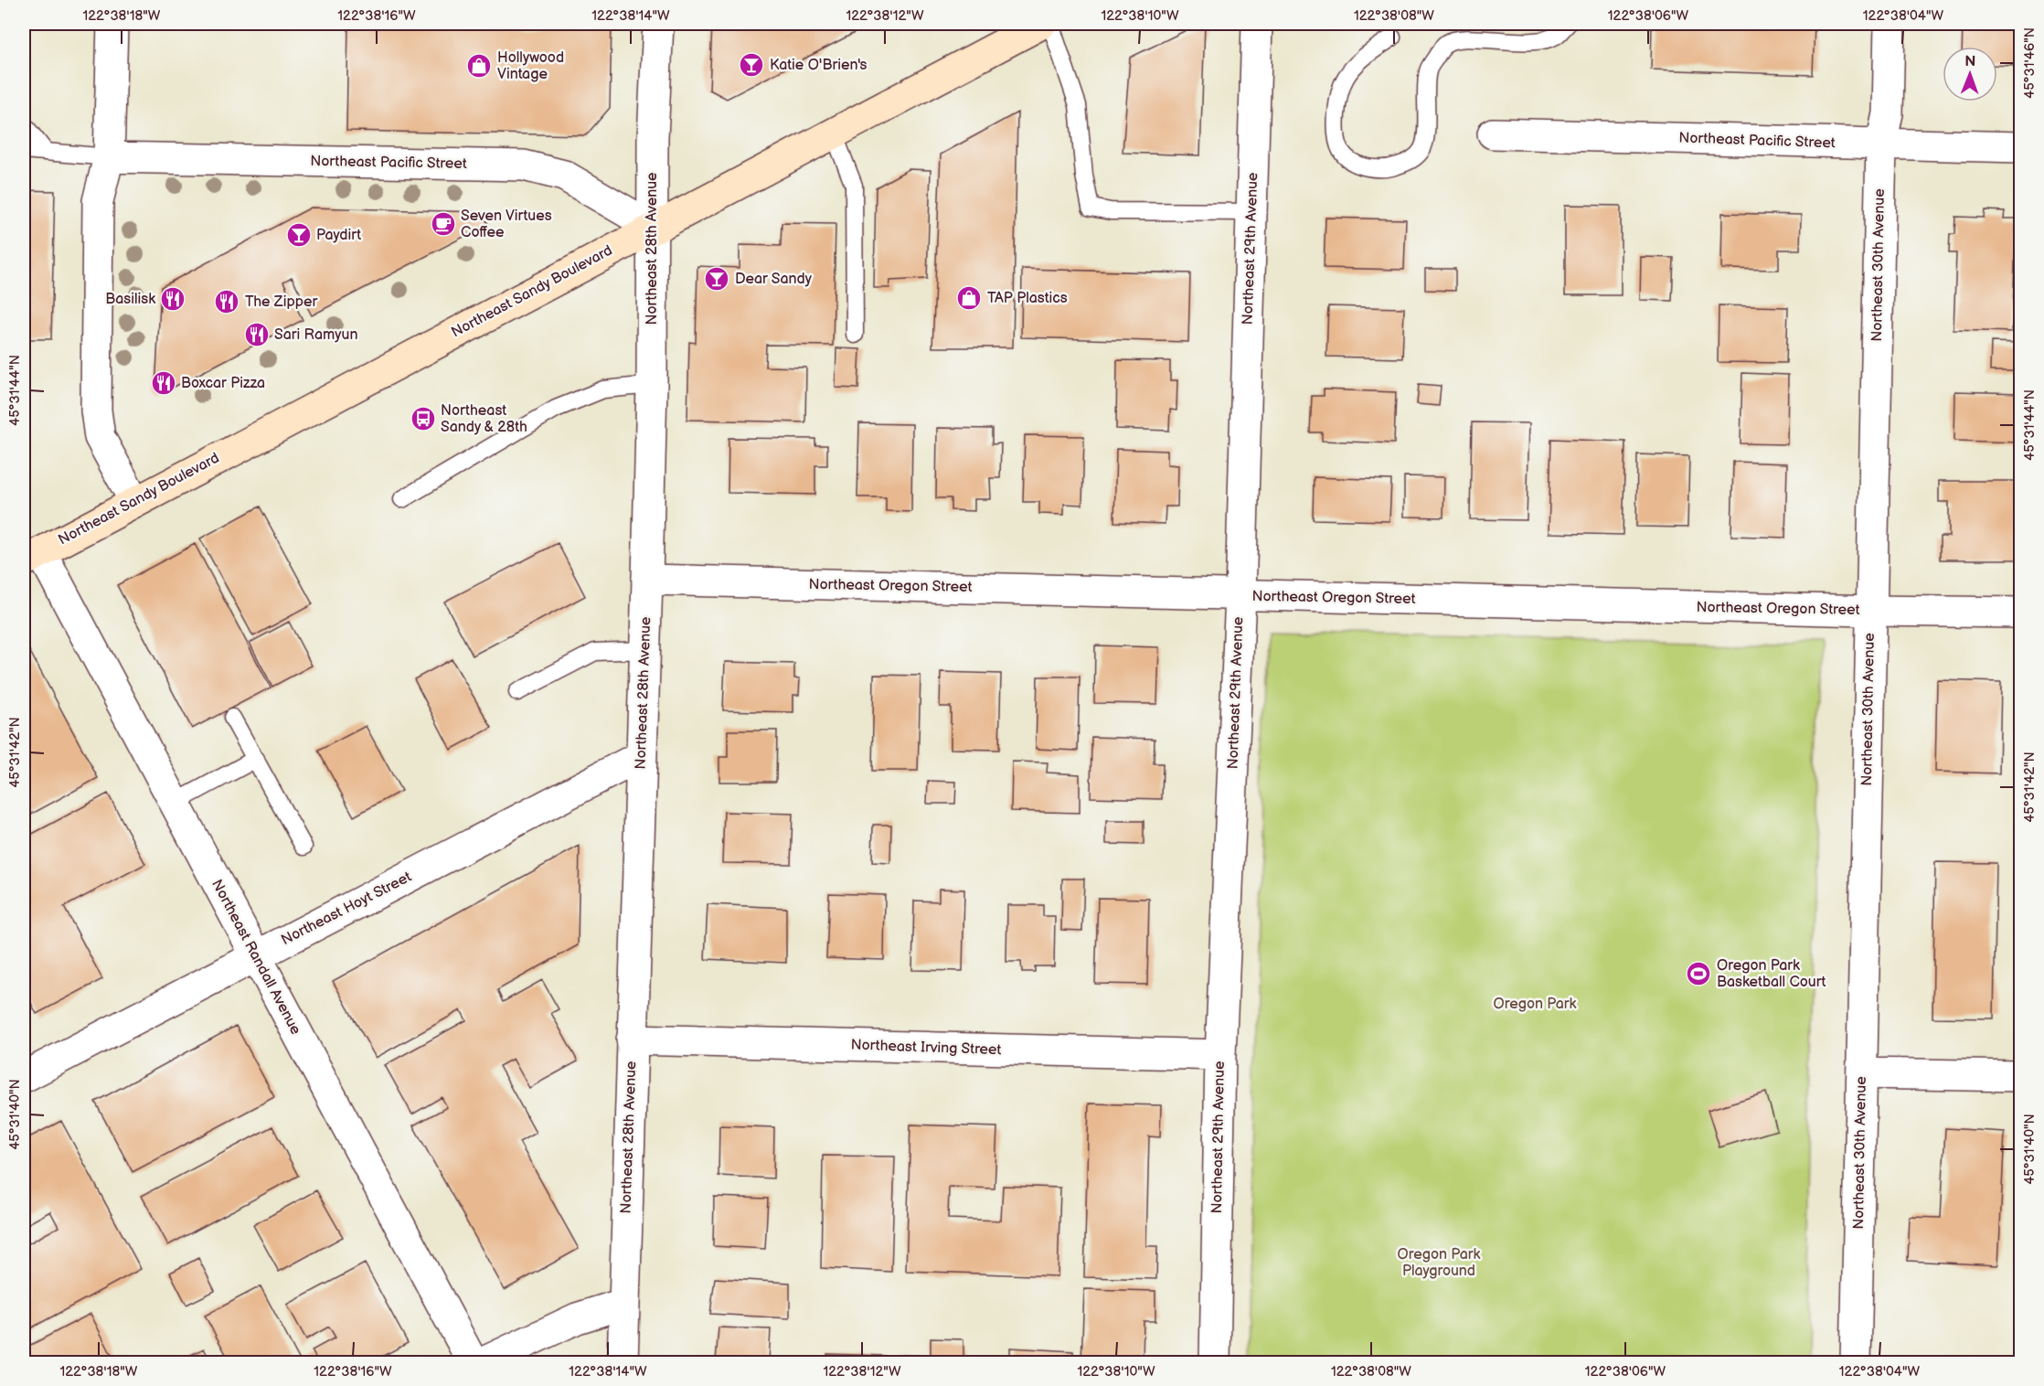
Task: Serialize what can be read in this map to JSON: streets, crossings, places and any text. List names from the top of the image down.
{
  "streets": {
    "main road": ["Northeast Sandy Boulevard"],
    "street": [
      "Northeast Pacific Street",
      "Northeast 28th Avenue",
      "Northeast 29th Avenue",
      "Northeast 30th Avenue",
      "Northeast Oregon Street",
      "Northeast Hoyt Street",
      "Northeast Randall Avenue",
      "Northeast Irving Street"
    ]
  },
  "crossings": [
    ["Northeast Pacific Street", "Northeast 28th Avenue"],
    ["Northeast Pacific Street", "Northeast 30th Avenue"],
    ["Northeast Pacific Street", "Northeast Sandy Boulevard"],
    ["Northeast 28th Avenue", "Northeast Sandy Boulevard"],
    ["Northeast 28th Avenue", "Northeast Oregon Street"],
    ["Northeast 28th Avenue", "Northeast Hoyt Street"],
    ["Northeast 28th Avenue", "Northeast Irving Street"],
    ["Northeast 29th Avenue", "Northeast Oregon Street"],
    ["Northeast 29th Avenue", "Northeast Irving Street"],
    ["Northeast 30th Avenue", "Northeast Oregon Street"],
    ["Northeast Sandy Boulevard", "Northeast Randall Avenue"],
    ["Northeast Hoyt Street", "Northeast Randall Avenue"]
  ],
  "parks": ["Oregon Park", "Oregon Park Playground"],
  "places": {
    "bar": ["Katie O'Brien's", "Paydirt", "Dear Sandy"],
    "shop": ["Hollywood Vintage", "TAP Plastics"],
    "cafe": ["Seven Virtues Coffee"],
    "restaurant": [
      "Basilisk",
      "The Zipper",
      "Sari Ramyun",
      "Boxcar Pizza"
    ],
    "bus stop": ["Northeast Sandy & 28th"],
    "sports": ["Oregon Park Basketball Court"]
  },
  "north": "top",
  "coordinates": [
    "122°38'18\"W",
    "122°38'16\"W",
    "122°38'14\"W",
    "122°38'12\"W",
    "122°38'10\"W",
    "122°38'08\"W",
    "122°38'06\"W",
    "122°38'04\"W",
    "45°31'46\"N",
    "45°31'44\"N",
    "45°31'42\"N",
    "45°31'40\"N"
  ]
}
